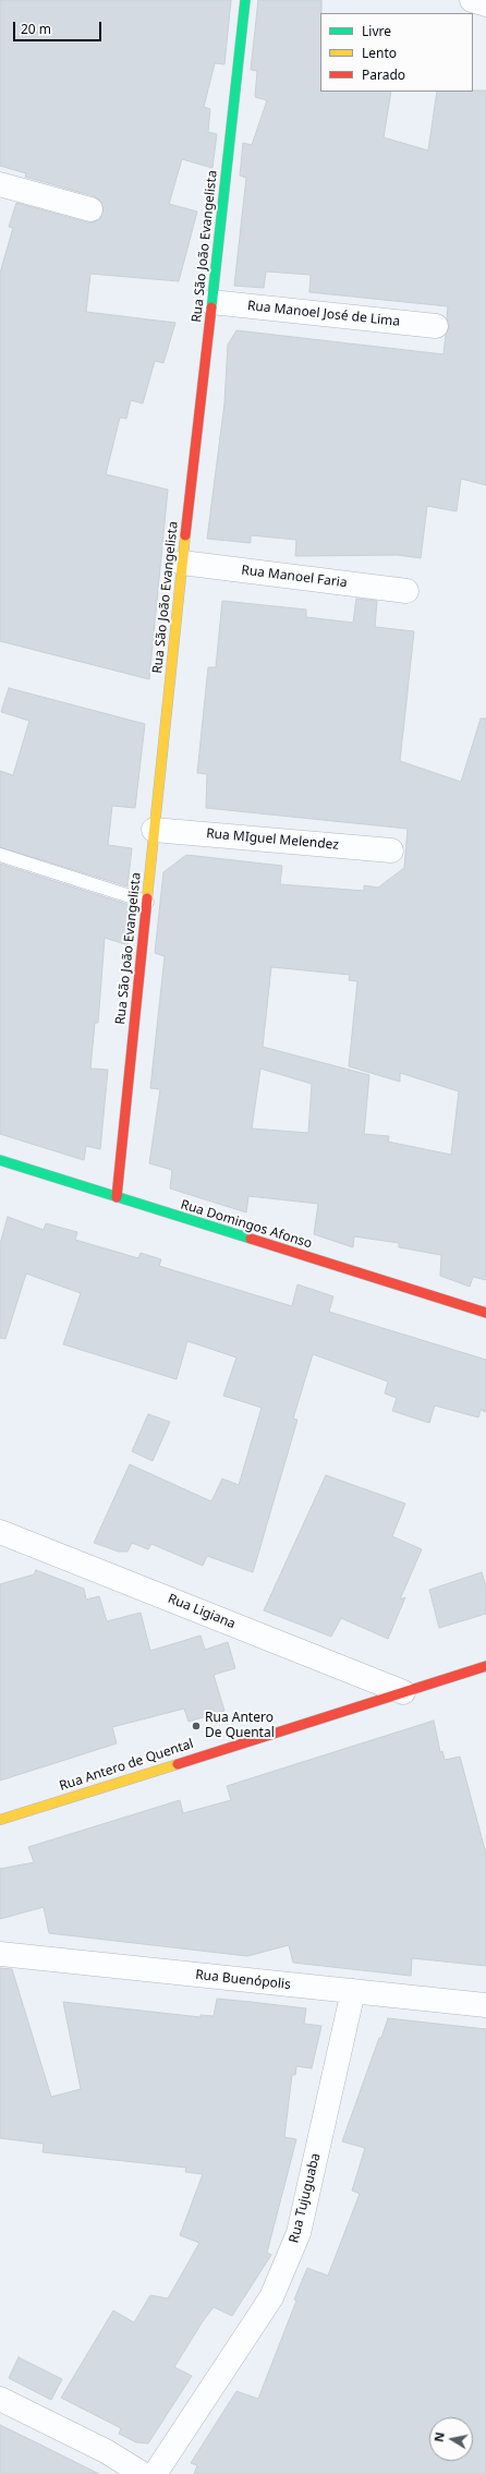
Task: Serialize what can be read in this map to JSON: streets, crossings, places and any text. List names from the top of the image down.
{
  "streets": {
    "street": [
      "Rua São João Evangelista",
      "Rua Manoel José de Lima",
      "Rua Manoel Faria",
      "Rua MIguel Melendez",
      "Rua Domingos Afonso",
      "Rua Ligiana",
      "Rua Antero de Quental",
      "Rua Buenópolis",
      "Rua Tujuguaba"
    ]
  },
  "crossings": [
    ["Rua São João Evangelista", "Rua Manoel José de Lima"],
    ["Rua São João Evangelista", "Rua Manoel Faria"],
    ["Rua São João Evangelista", "Rua MIguel Melendez"],
    ["Rua São João Evangelista", "Rua Domingos Afonso"],
    ["Rua Ligiana", "Rua Antero de Quental"],
    ["Rua Buenópolis", "Rua Tujuguaba"]
  ],
  "places": ["Rua Antero De Quental"],
  "legend": ["Livre", "Lento", "Parado"],
  "scale_bar": "20 m",
  "north": "left"
}
